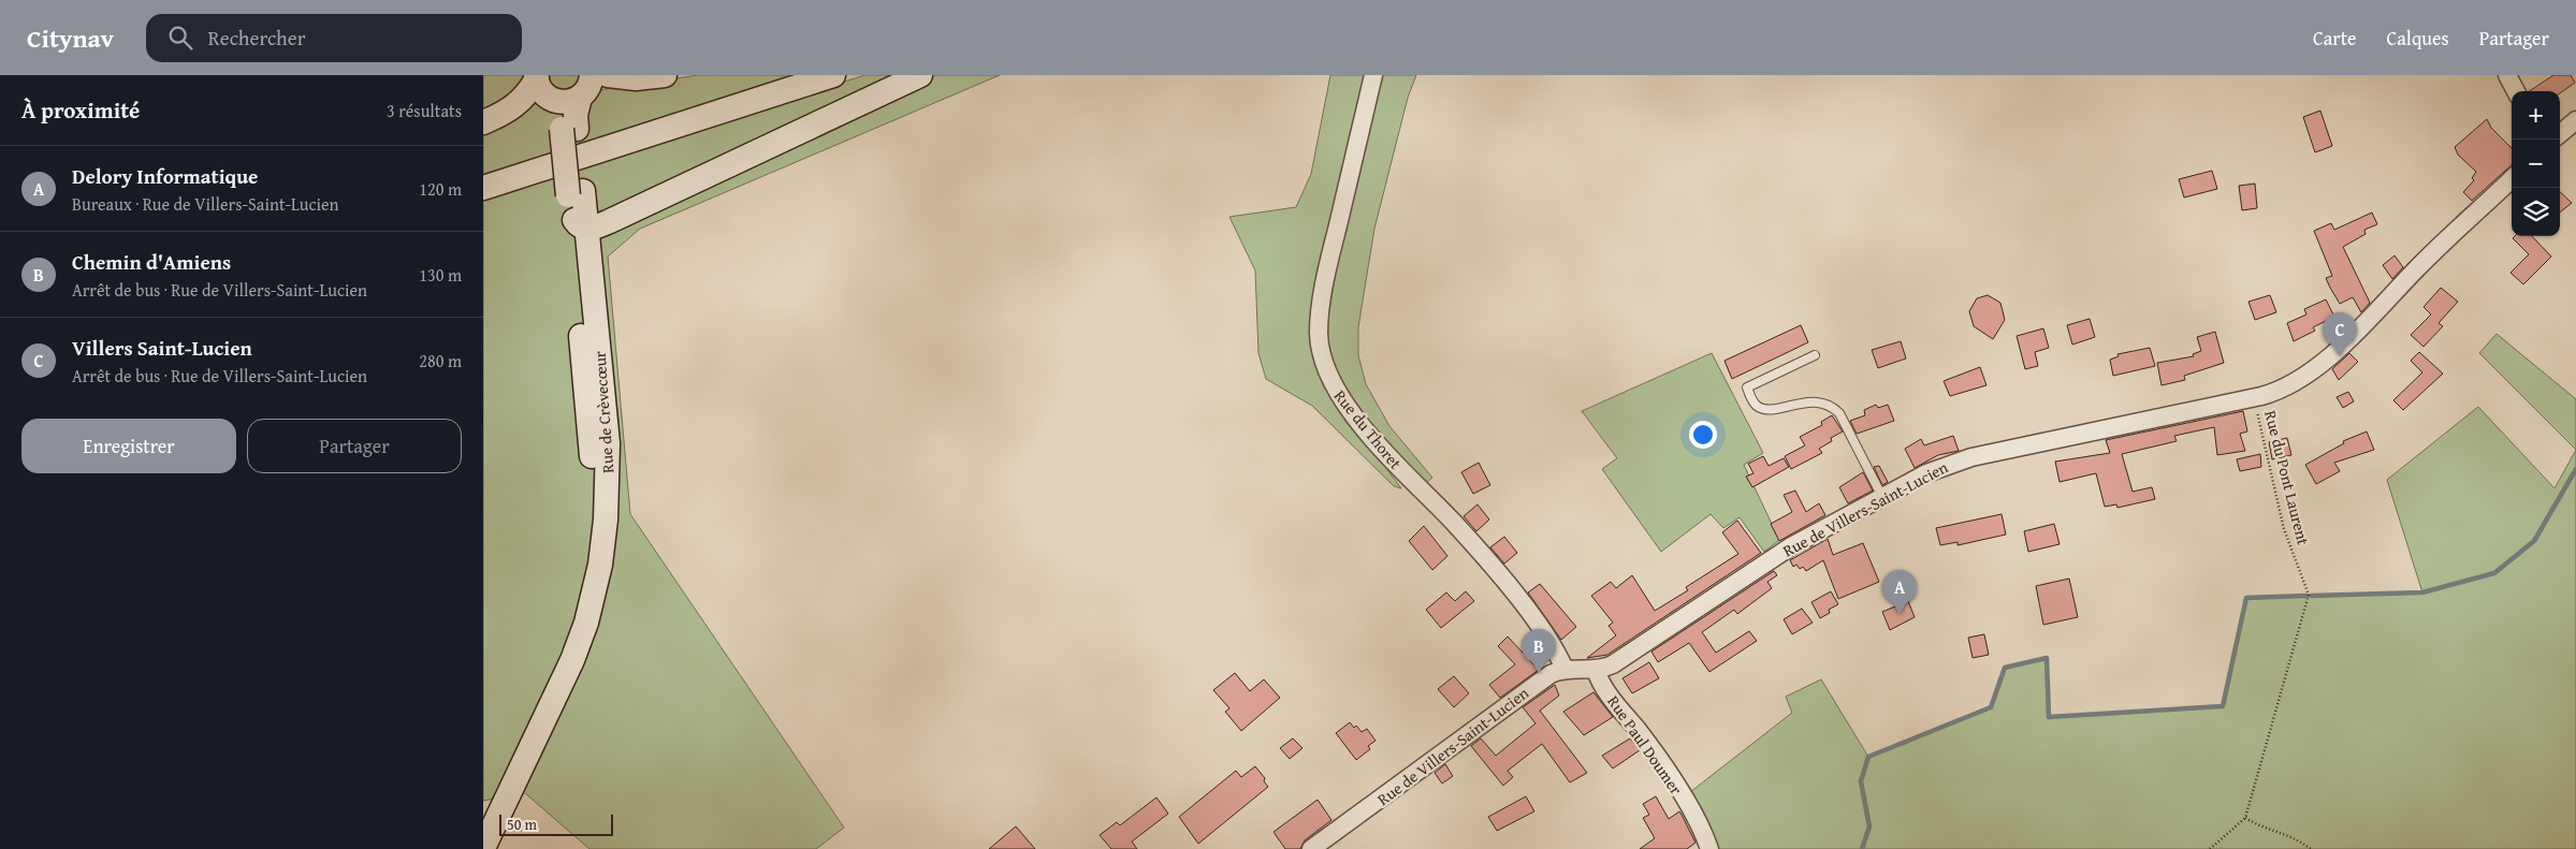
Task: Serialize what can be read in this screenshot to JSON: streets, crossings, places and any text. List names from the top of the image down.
{
  "streets": {
    "main road": ["Rue de Crèvecœur"],
    "street": ["Rue du Thoret", "Rue de Villers-Saint-Lucien", "Rue Paul Doumer"],
    "path": ["Rue du Pont Laurent"]
  },
  "crossings": [
    ["Rue du Thoret", "Rue de Villers-Saint-Lucien"],
    ["Rue du Pont Laurent", "Rue de Villers-Saint-Lucien"],
    ["Rue de Villers-Saint-Lucien", "Rue Paul Doumer"]
  ],
  "scale_bar": "50 m",
  "page": {
    "header": "Citynav",
    "search": "Rechercher",
    "nav": ["Carte", "Calques", "Partager"],
    "heading": ["À proximité", "3 résultats"],
    "map_buttons": ["+", "−"],
    "list": [
      {
        "mark": "A",
        "name": "Delory Informatique",
        "note": "Bureaux · Rue de Villers-Saint-Lucien",
        "value": "120 m"
      },
      {
        "mark": "B",
        "name": "Chemin d'Amiens",
        "note": "Arrêt de bus · Rue de Villers-Saint-Lucien",
        "value": "130 m"
      },
      {
        "mark": "C",
        "name": "Villers Saint-Lucien",
        "note": "Arrêt de bus · Rue de Villers-Saint-Lucien",
        "value": "280 m"
      }
    ],
    "pins": ["C", "A", "B"],
    "buttons": ["Enregistrer", "Partager"],
    "scale": "50 m"
  }
}
